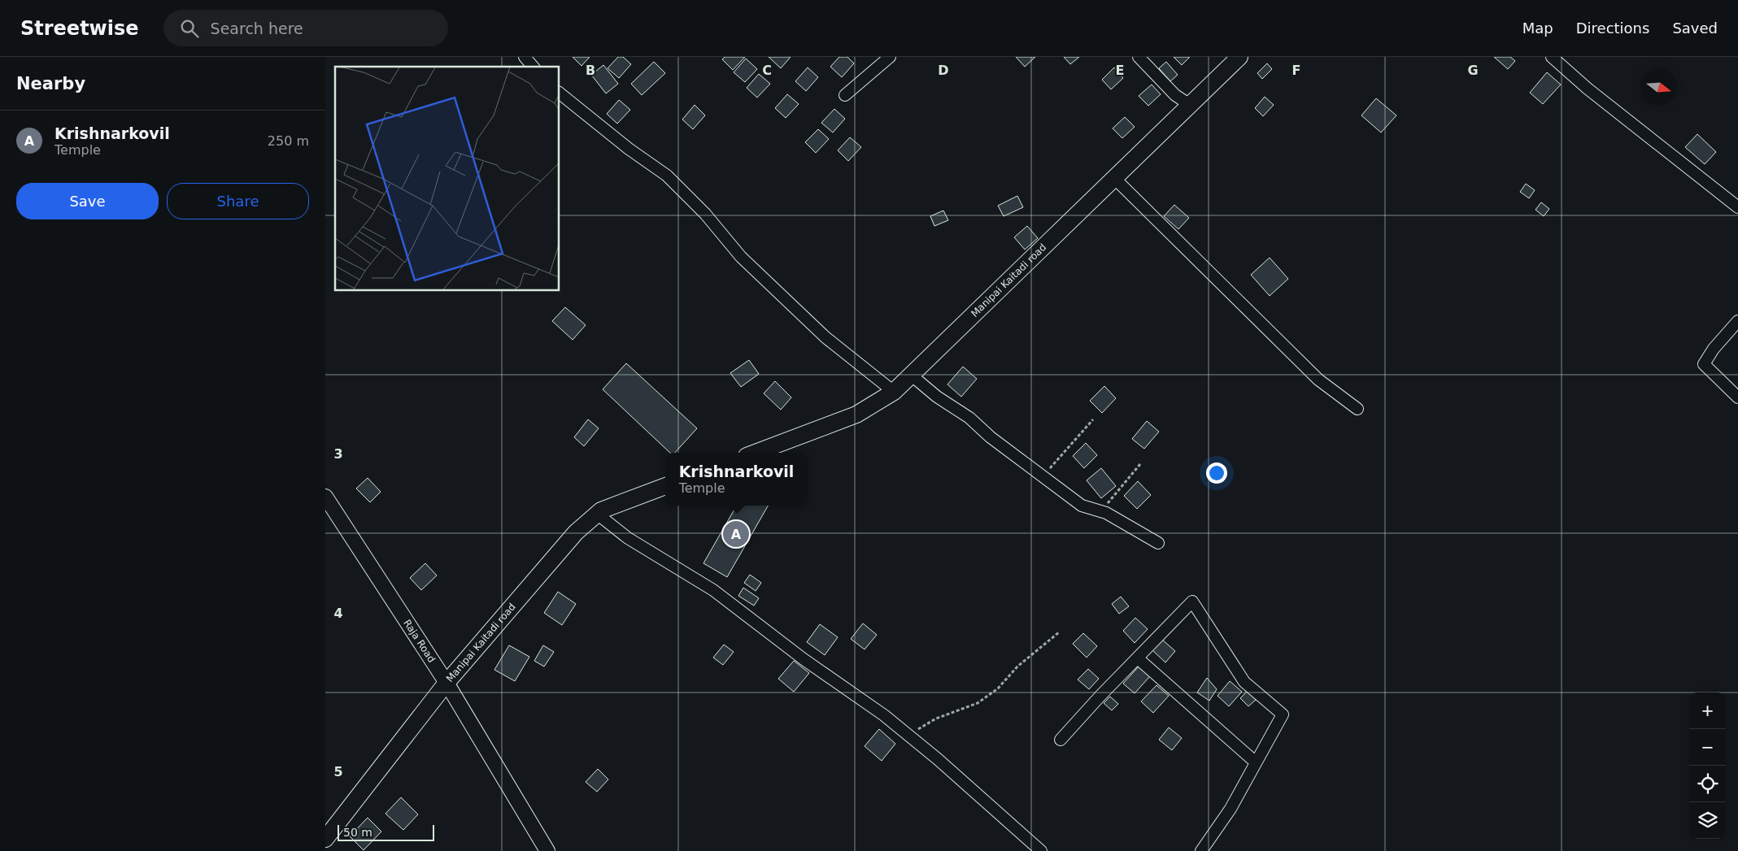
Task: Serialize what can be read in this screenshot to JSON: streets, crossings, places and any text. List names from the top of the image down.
{
  "streets": {
    "main road": ["Manipai Kaitadi road"],
    "street": ["Raja Road"]
  },
  "crossings": [
    ["Manipai Kaitadi road", "Raja Road"]
  ],
  "scale_bar": "50 m",
  "north": "right",
  "page": {
    "header": "Streetwise",
    "search": "Search here",
    "nav": ["Map", "Directions", "Saved"],
    "heading": "Nearby",
    "list": [
      {
        "mark": "A",
        "name": "Krishnarkovil",
        "note": "Temple",
        "value": "250 m"
      }
    ],
    "buttons": ["Save", "Share"],
    "popup": ["Krishnarkovil", "Temple"],
    "pins": "A",
    "map_buttons": ["+", "−"],
    "scale": "50 m"
  },
  "grid": {
    "columns": [
      "B",
      "C",
      "D",
      "E",
      "F",
      "G"
    ],
    "rows": ["3", "4", "5"]
  }
}
